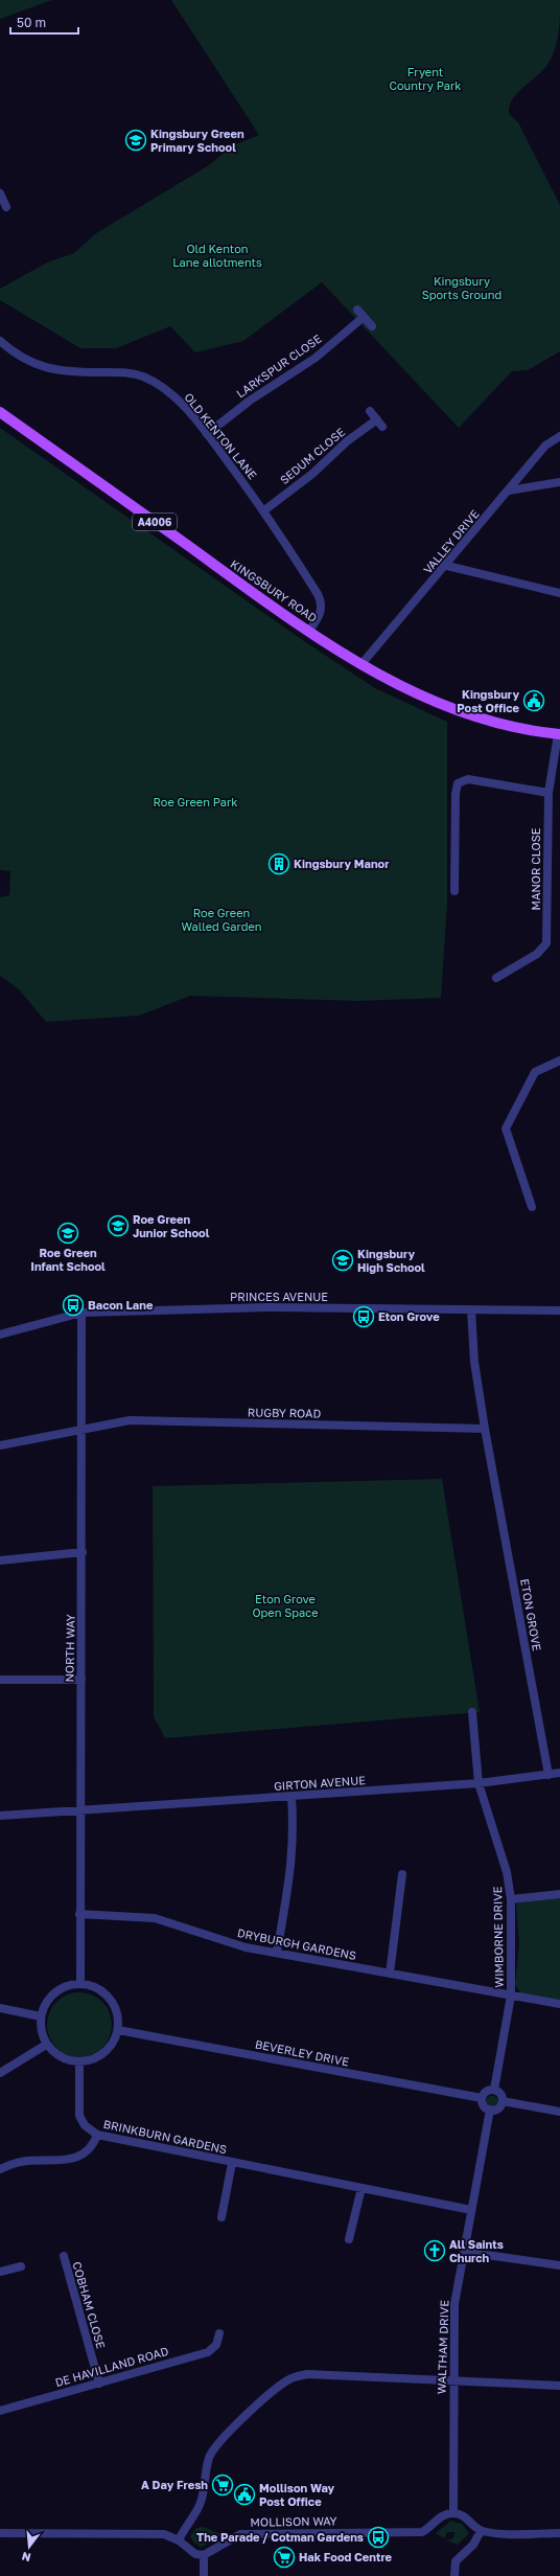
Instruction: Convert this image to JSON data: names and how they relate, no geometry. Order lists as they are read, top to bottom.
{
  "streets": {
    "main road": ["A4006", "KINGSBURY ROAD"],
    "street": [
      "LARKSPUR CLOSE",
      "OLD KENTON LANE",
      "SEDUM CLOSE",
      "VALLEY DRIVE",
      "MANOR CLOSE",
      "PRINCES AVENUE",
      "RUGBY ROAD",
      "ETON GROVE",
      "NORTH WAY",
      "GIRTON AVENUE",
      "WIMBORNE DRIVE",
      "DRYBURGH GARDENS",
      "BEVERLEY DRIVE",
      "BRINKBURN GARDENS",
      "COBHAM CLOSE",
      "WALTHAM DRIVE",
      "DE HAVILLAND ROAD",
      "MOLLISON WAY"
    ]
  },
  "crossings": [
    ["LARKSPUR CLOSE", "OLD KENTON LANE"],
    ["OLD KENTON LANE", "SEDUM CLOSE"],
    ["OLD KENTON LANE", "KINGSBURY ROAD"],
    ["VALLEY DRIVE", "KINGSBURY ROAD"],
    ["KINGSBURY ROAD", "MANOR CLOSE"],
    ["PRINCES AVENUE", "ETON GROVE"],
    ["PRINCES AVENUE", "NORTH WAY"],
    ["RUGBY ROAD", "ETON GROVE"],
    ["RUGBY ROAD", "NORTH WAY"],
    ["ETON GROVE", "GIRTON AVENUE"],
    ["NORTH WAY", "GIRTON AVENUE"],
    ["NORTH WAY", "DRYBURGH GARDENS"],
    ["NORTH WAY", "BEVERLEY DRIVE"],
    ["NORTH WAY", "BRINKBURN GARDENS"],
    ["GIRTON AVENUE", "WIMBORNE DRIVE"],
    ["WIMBORNE DRIVE", "DRYBURGH GARDENS"],
    ["WIMBORNE DRIVE", "BEVERLEY DRIVE"],
    ["WIMBORNE DRIVE", "WALTHAM DRIVE"],
    ["BEVERLEY DRIVE", "BRINKBURN GARDENS"],
    ["BEVERLEY DRIVE", "WALTHAM DRIVE"],
    ["BRINKBURN GARDENS", "WALTHAM DRIVE"],
    ["COBHAM CLOSE", "DE HAVILLAND ROAD"],
    ["WALTHAM DRIVE", "MOLLISON WAY"]
  ],
  "parks": [
    "Fryent Country Park",
    "Old Kenton Lane allotments",
    "Kingsbury Sports Ground",
    "Roe Green Park",
    "Roe Green Walled Garden",
    "Eton Grove Open Space"
  ],
  "places": {
    "school or university": [
      "Kingsbury Green Primary School",
      "Roe Green Junior School",
      "Roe Green Infant School",
      "Kingsbury High School"
    ],
    "public building": ["Kingsbury Post Office", "Mollison Way Post Office"],
    "building": ["Kingsbury Manor"],
    "bus stop": ["Bacon Lane", "Eton Grove", "The Parade / Cotman Gardens"],
    "church": ["All Saints Church"],
    "supermarket": ["A Day Fresh", "Hak Food Centre"]
  },
  "scale_bar": "50 m",
  "north": "bottom"
}
